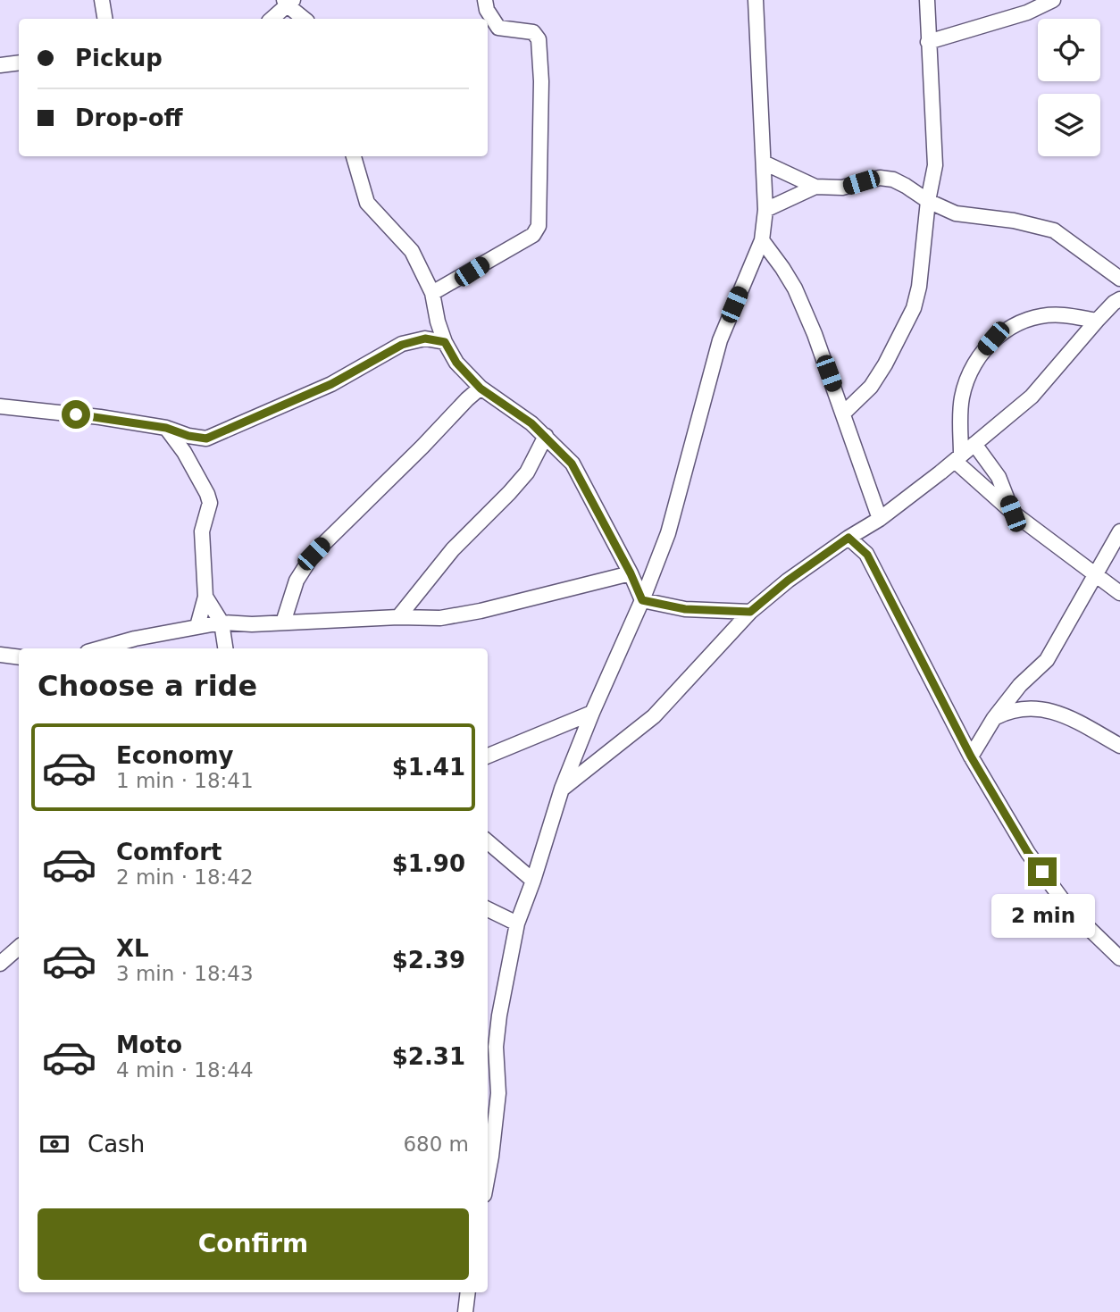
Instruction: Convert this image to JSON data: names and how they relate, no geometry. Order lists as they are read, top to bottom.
{
  "page": {
    "banner": ["Pickup", "Drop-off"],
    "heading": "Choose a ride",
    "list": [
      {
        "name": "Economy",
        "note": "1 min · 18:41",
        "value": "$1.41"
      },
      {
        "name": "Comfort",
        "note": "2 min · 18:42",
        "value": "$1.90"
      },
      {
        "name": "XL",
        "note": "3 min · 18:43",
        "value": "$2.39"
      },
      {
        "name": "Moto",
        "note": "4 min · 18:44",
        "value": "$2.31"
      }
    ],
    "bubble": "2 min",
    "pay": ["Cash", "680 m"],
    "buttons": "Confirm"
  }
}
